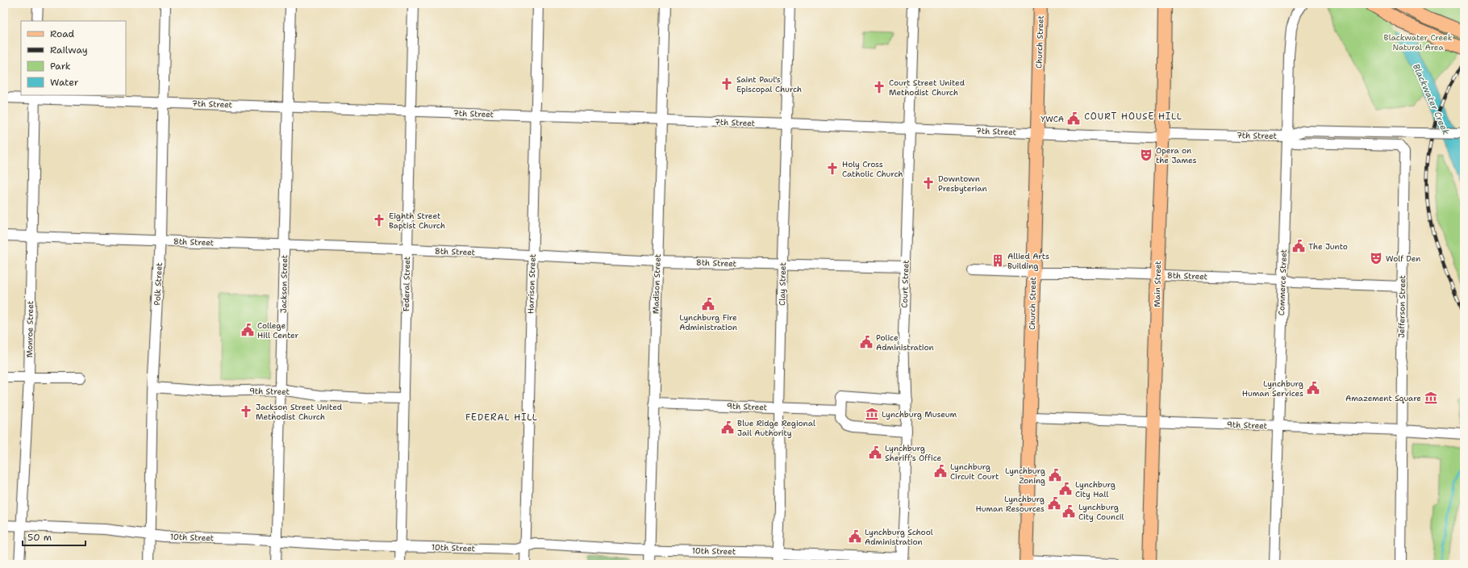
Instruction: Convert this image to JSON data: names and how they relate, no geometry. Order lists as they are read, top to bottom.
{
  "streets": {
    "main road": ["Church Street", "Main Street"],
    "street": [
      "7th Street",
      "8th Street",
      "Commerce Street",
      "Polk Street",
      "Jackson Street",
      "Federal Street",
      "Harrison Street",
      "Madison Street",
      "Clay Street",
      "Court Street",
      "Jefferson Street",
      "Monroe Street",
      "9th Street",
      "10th Street"
    ]
  },
  "crossings": [
    ["Church Street", "7th Street"],
    ["Church Street", "8th Street"],
    ["Church Street", "9th Street"],
    ["7th Street", "Commerce Street"],
    ["7th Street", "Polk Street"],
    ["7th Street", "Jackson Street"],
    ["7th Street", "Federal Street"],
    ["7th Street", "Harrison Street"],
    ["7th Street", "Madison Street"],
    ["7th Street", "Clay Street"],
    ["7th Street", "Court Street"],
    ["7th Street", "Main Street"],
    ["7th Street", "Jefferson Street"],
    ["7th Street", "Monroe Street"],
    ["8th Street", "Commerce Street"],
    ["8th Street", "Polk Street"],
    ["8th Street", "Jackson Street"],
    ["8th Street", "Federal Street"],
    ["8th Street", "Harrison Street"],
    ["8th Street", "Madison Street"],
    ["8th Street", "Clay Street"],
    ["8th Street", "Court Street"],
    ["8th Street", "Main Street"],
    ["8th Street", "Jefferson Street"],
    ["8th Street", "Monroe Street"],
    ["Commerce Street", "Jefferson Street"],
    ["Commerce Street", "9th Street"],
    ["Polk Street", "9th Street"],
    ["Polk Street", "10th Street"],
    ["Jackson Street", "9th Street"],
    ["Jackson Street", "10th Street"],
    ["Federal Street", "9th Street"],
    ["Federal Street", "10th Street"],
    ["Harrison Street", "10th Street"],
    ["Madison Street", "9th Street"],
    ["Madison Street", "10th Street"],
    ["Clay Street", "9th Street"],
    ["Clay Street", "10th Street"],
    ["Court Street", "10th Street"],
    ["Main Street", "9th Street"],
    ["Jefferson Street", "9th Street"],
    ["Monroe Street", "10th Street"]
  ],
  "districts": ["COURT HOUSE HILL", "FEDERAL HILL"],
  "water": ["Blackwater Creek"],
  "parks": ["Blackwater Creek Natural Area"],
  "places": {
    "church": [
      "Saint Paul's Episcopal Church",
      "Court Street United Methodist Church",
      "Holy Cross Catholic Church",
      "Downtown Presbyterian",
      "Eighth Street Baptist Church",
      "Jackson Street United Methodist Church"
    ],
    "public building": [
      "YWCA",
      "The Junto",
      "Lynchburg Fire Administration",
      "College Hill Center",
      "Police Administration",
      "Lynchburg Human Services",
      "Blue Ridge Regional Jail Authority",
      "Lynchburg Sheriff's Office",
      "Lynchburg Circuit Court",
      "Lynchburg Zoning",
      "Lynchburg City Hall",
      "Lynchburg Human Resources",
      "Lynchburg City Council",
      "Lynchburg School Administration"
    ],
    "theatre": ["Opera on the James", "Wolf Den"],
    "building": ["Allied Arts Building"],
    "museum": ["Amazement Square", "Lynchburg Museum"]
  },
  "legend": [
    "Road",
    "Railway",
    "Park",
    "Water"
  ],
  "scale_bar": "50 m"
}
